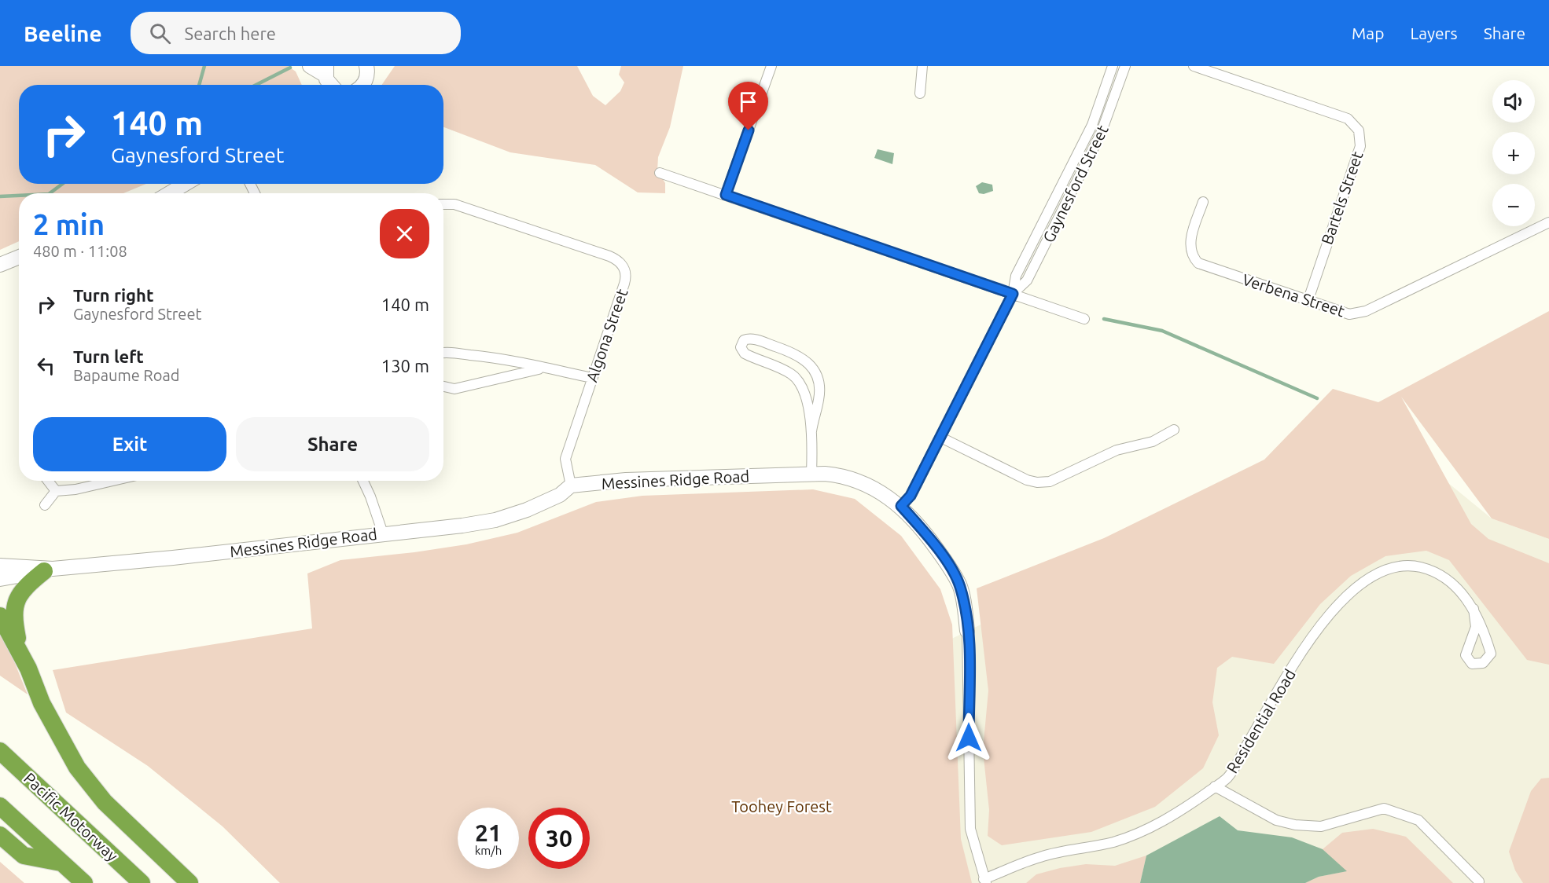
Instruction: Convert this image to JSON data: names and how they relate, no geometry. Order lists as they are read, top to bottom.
{
  "streets": {
    "highway": ["Pacific Motorway"],
    "street": [
      "Gaynesford Street",
      "Bartels Street",
      "Verbena Street",
      "Algona Street",
      "Messines Ridge Road",
      "Residential Road"
    ]
  },
  "crossings": [
    ["Gaynesford Street", "Messines Ridge Road"],
    ["Bartels Street", "Verbena Street"],
    ["Algona Street", "Messines Ridge Road"],
    ["Messines Ridge Road", "Residential Road"]
  ],
  "parks": ["Toohey Forest"],
  "page": {
    "header": "Beeline",
    "search": "Search here",
    "nav": ["Map", "Layers", "Share"],
    "map_buttons": ["+", "−"],
    "turn": ["140 m", "Gaynesford Street"],
    "heading": ["2 min", "480 m · 11:08"],
    "list": [
      {
        "name": "Turn right",
        "note": "Gaynesford Street",
        "value": "140 m"
      },
      {
        "name": "Turn left",
        "note": "Bapaume Road",
        "value": "130 m"
      }
    ],
    "buttons": ["Exit", "Share"],
    "speed": "21 km/h",
    "limit": "30"
  }
}
